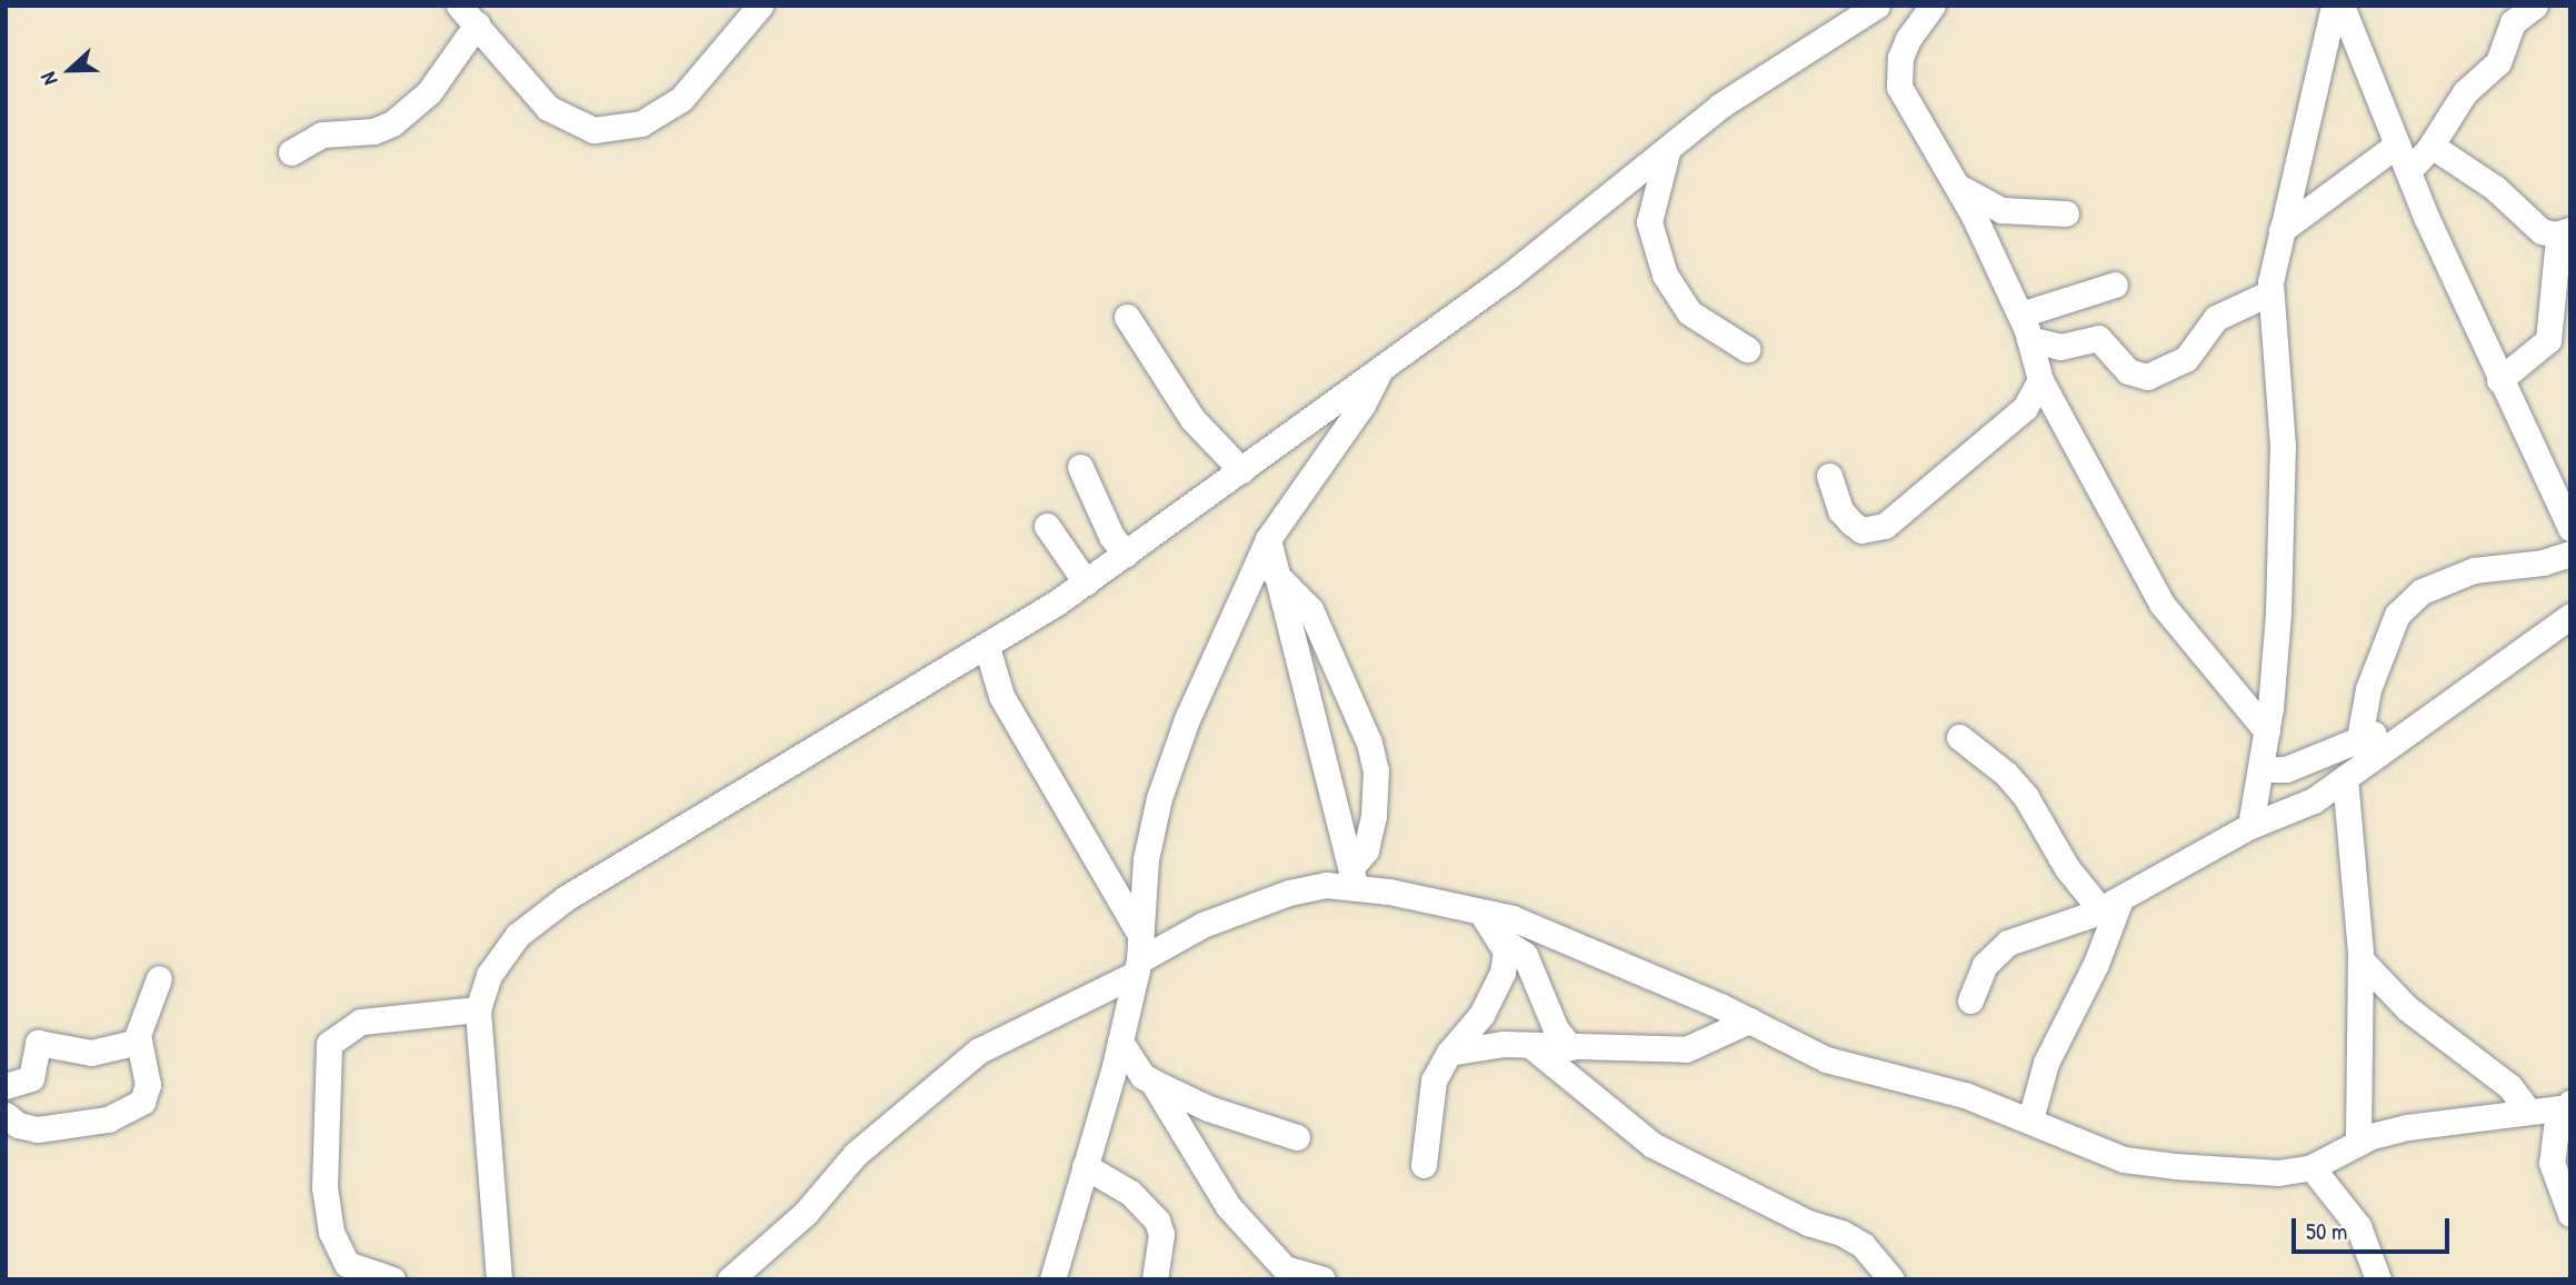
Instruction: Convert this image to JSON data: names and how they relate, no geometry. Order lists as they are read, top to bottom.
{
  "scale_bar": "50 m",
  "north": "left"
}
